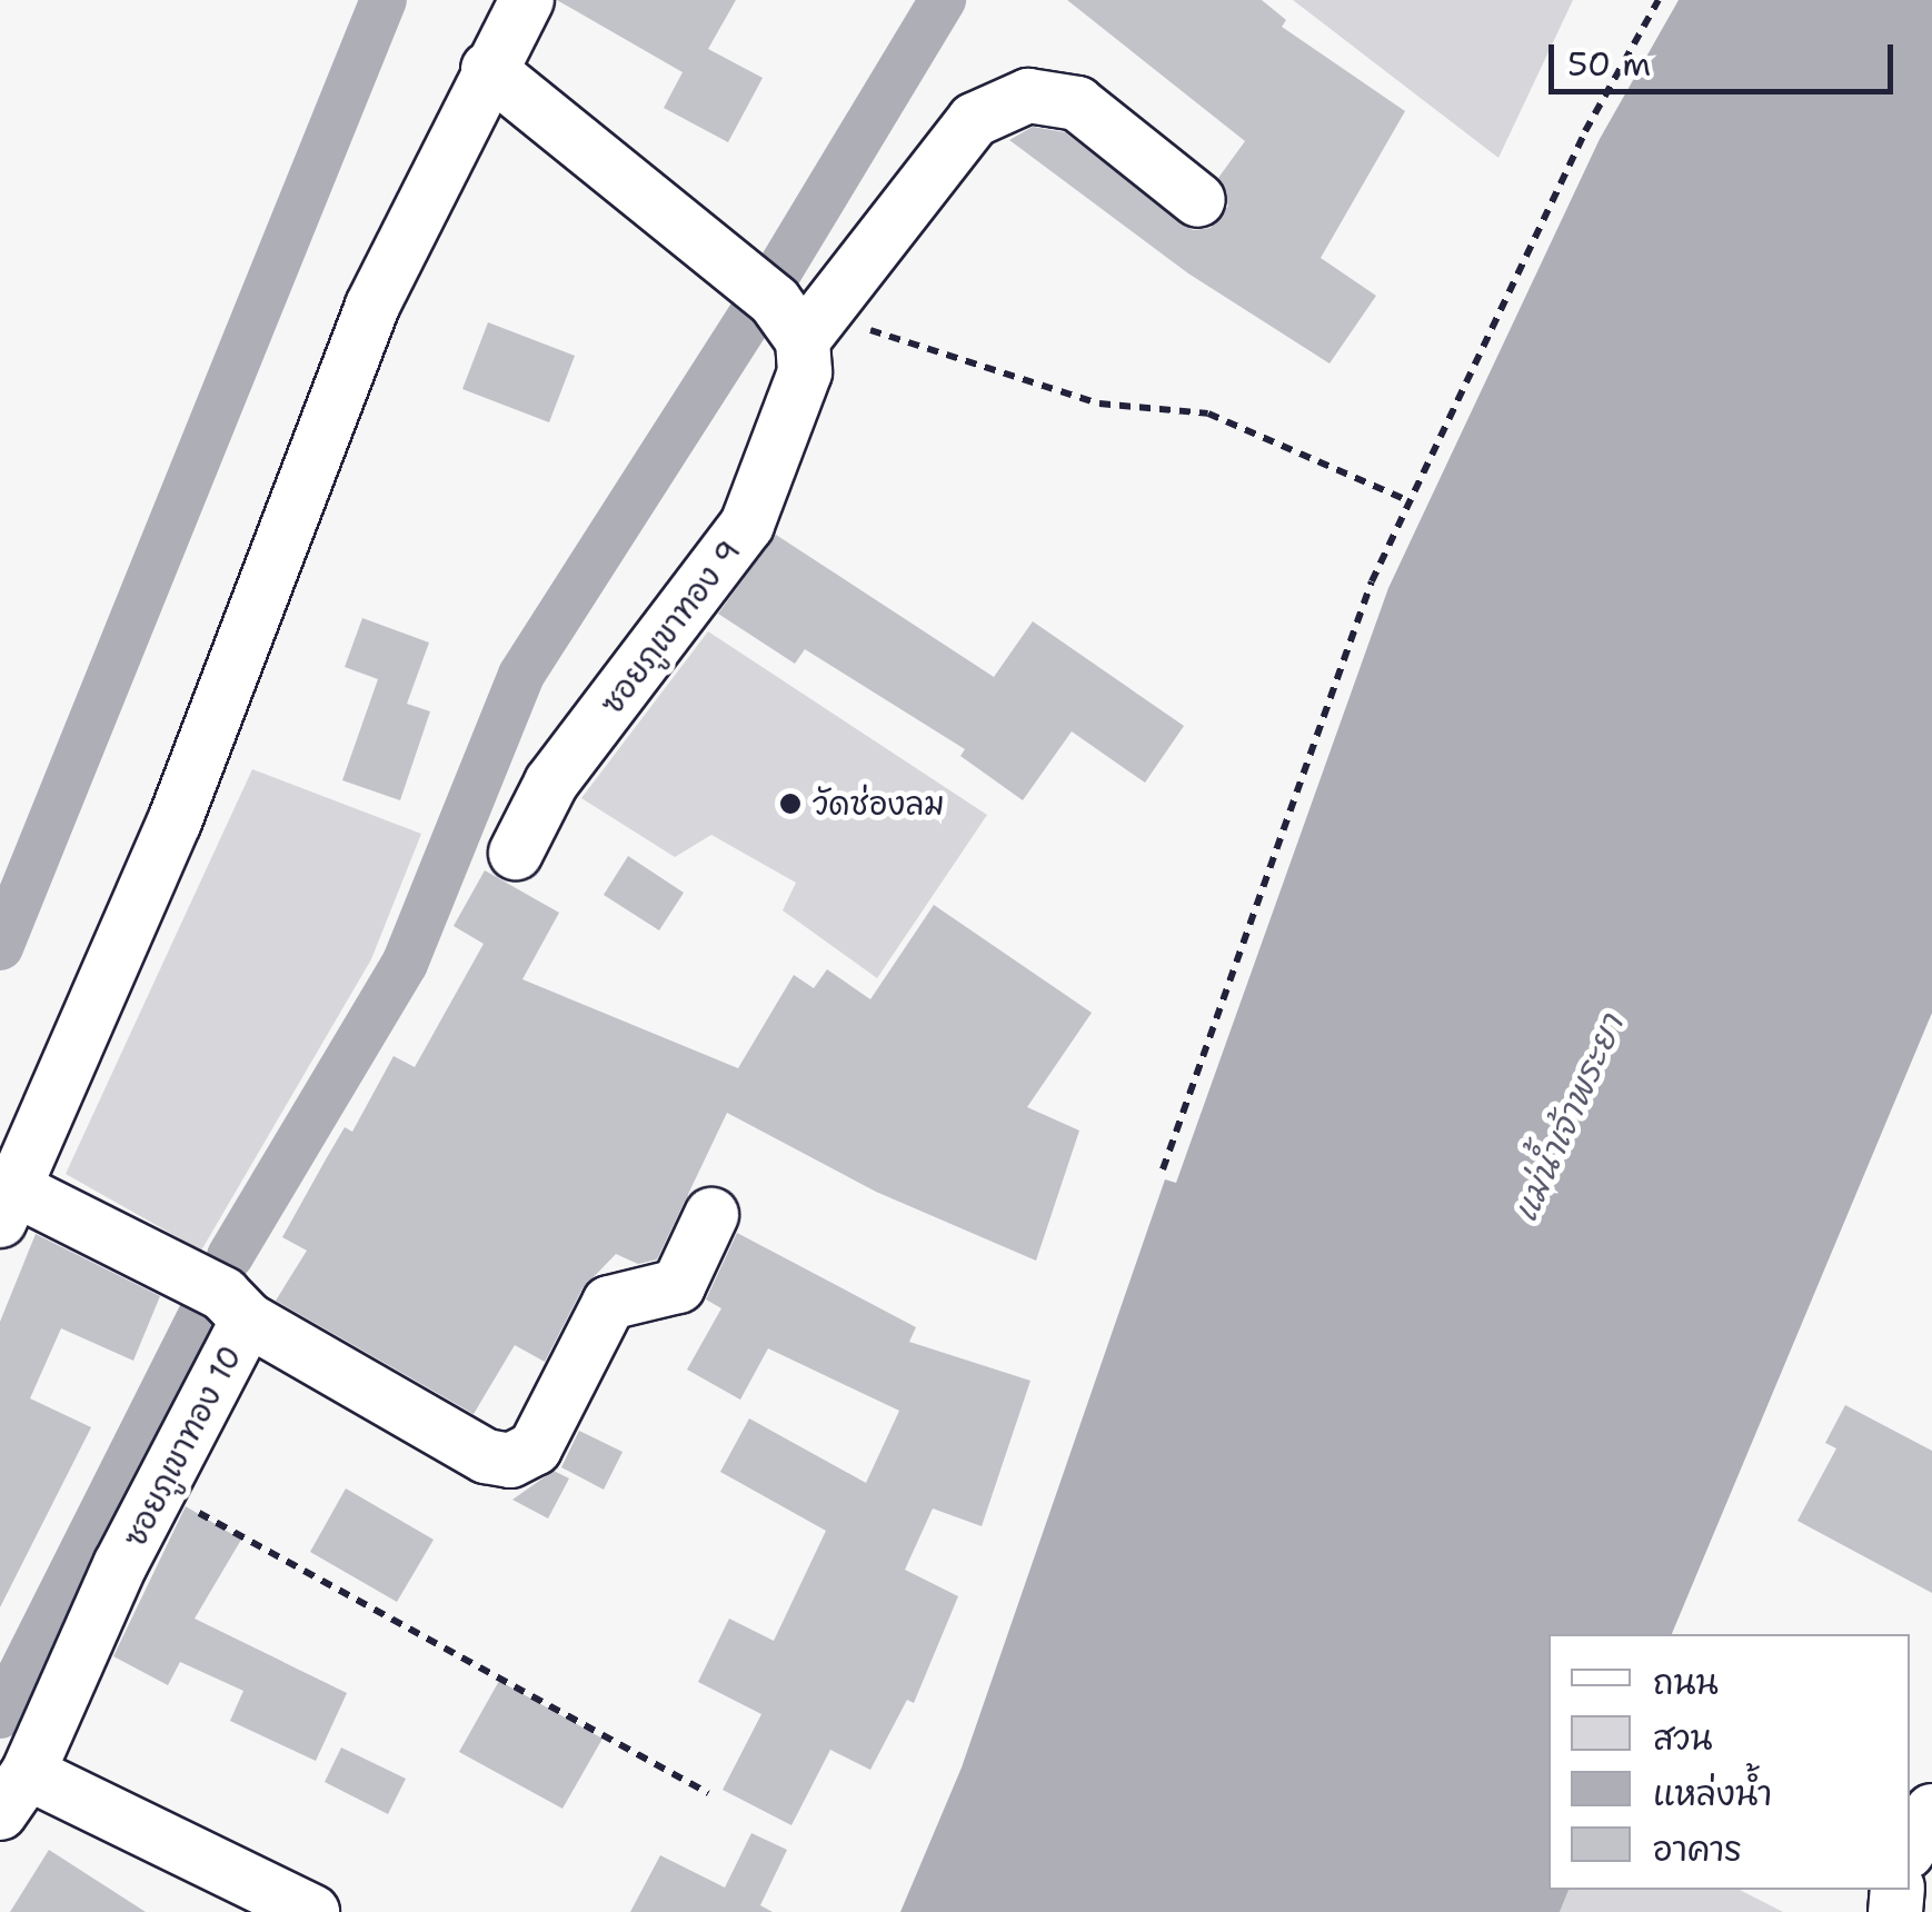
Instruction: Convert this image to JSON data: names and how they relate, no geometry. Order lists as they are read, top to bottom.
{
  "streets": {
    "street": ["ซอยภูเขาทอง 9", "ซอยภูเขาทอง 10"]
  },
  "water": ["แม่น้ำเจ้าพระยา"],
  "places": ["วัดช่องลม"],
  "legend": [
    "ถนน",
    "สวน",
    "แหล่งน้ำ",
    "อาคาร"
  ],
  "scale_bar": "50 m"
}
